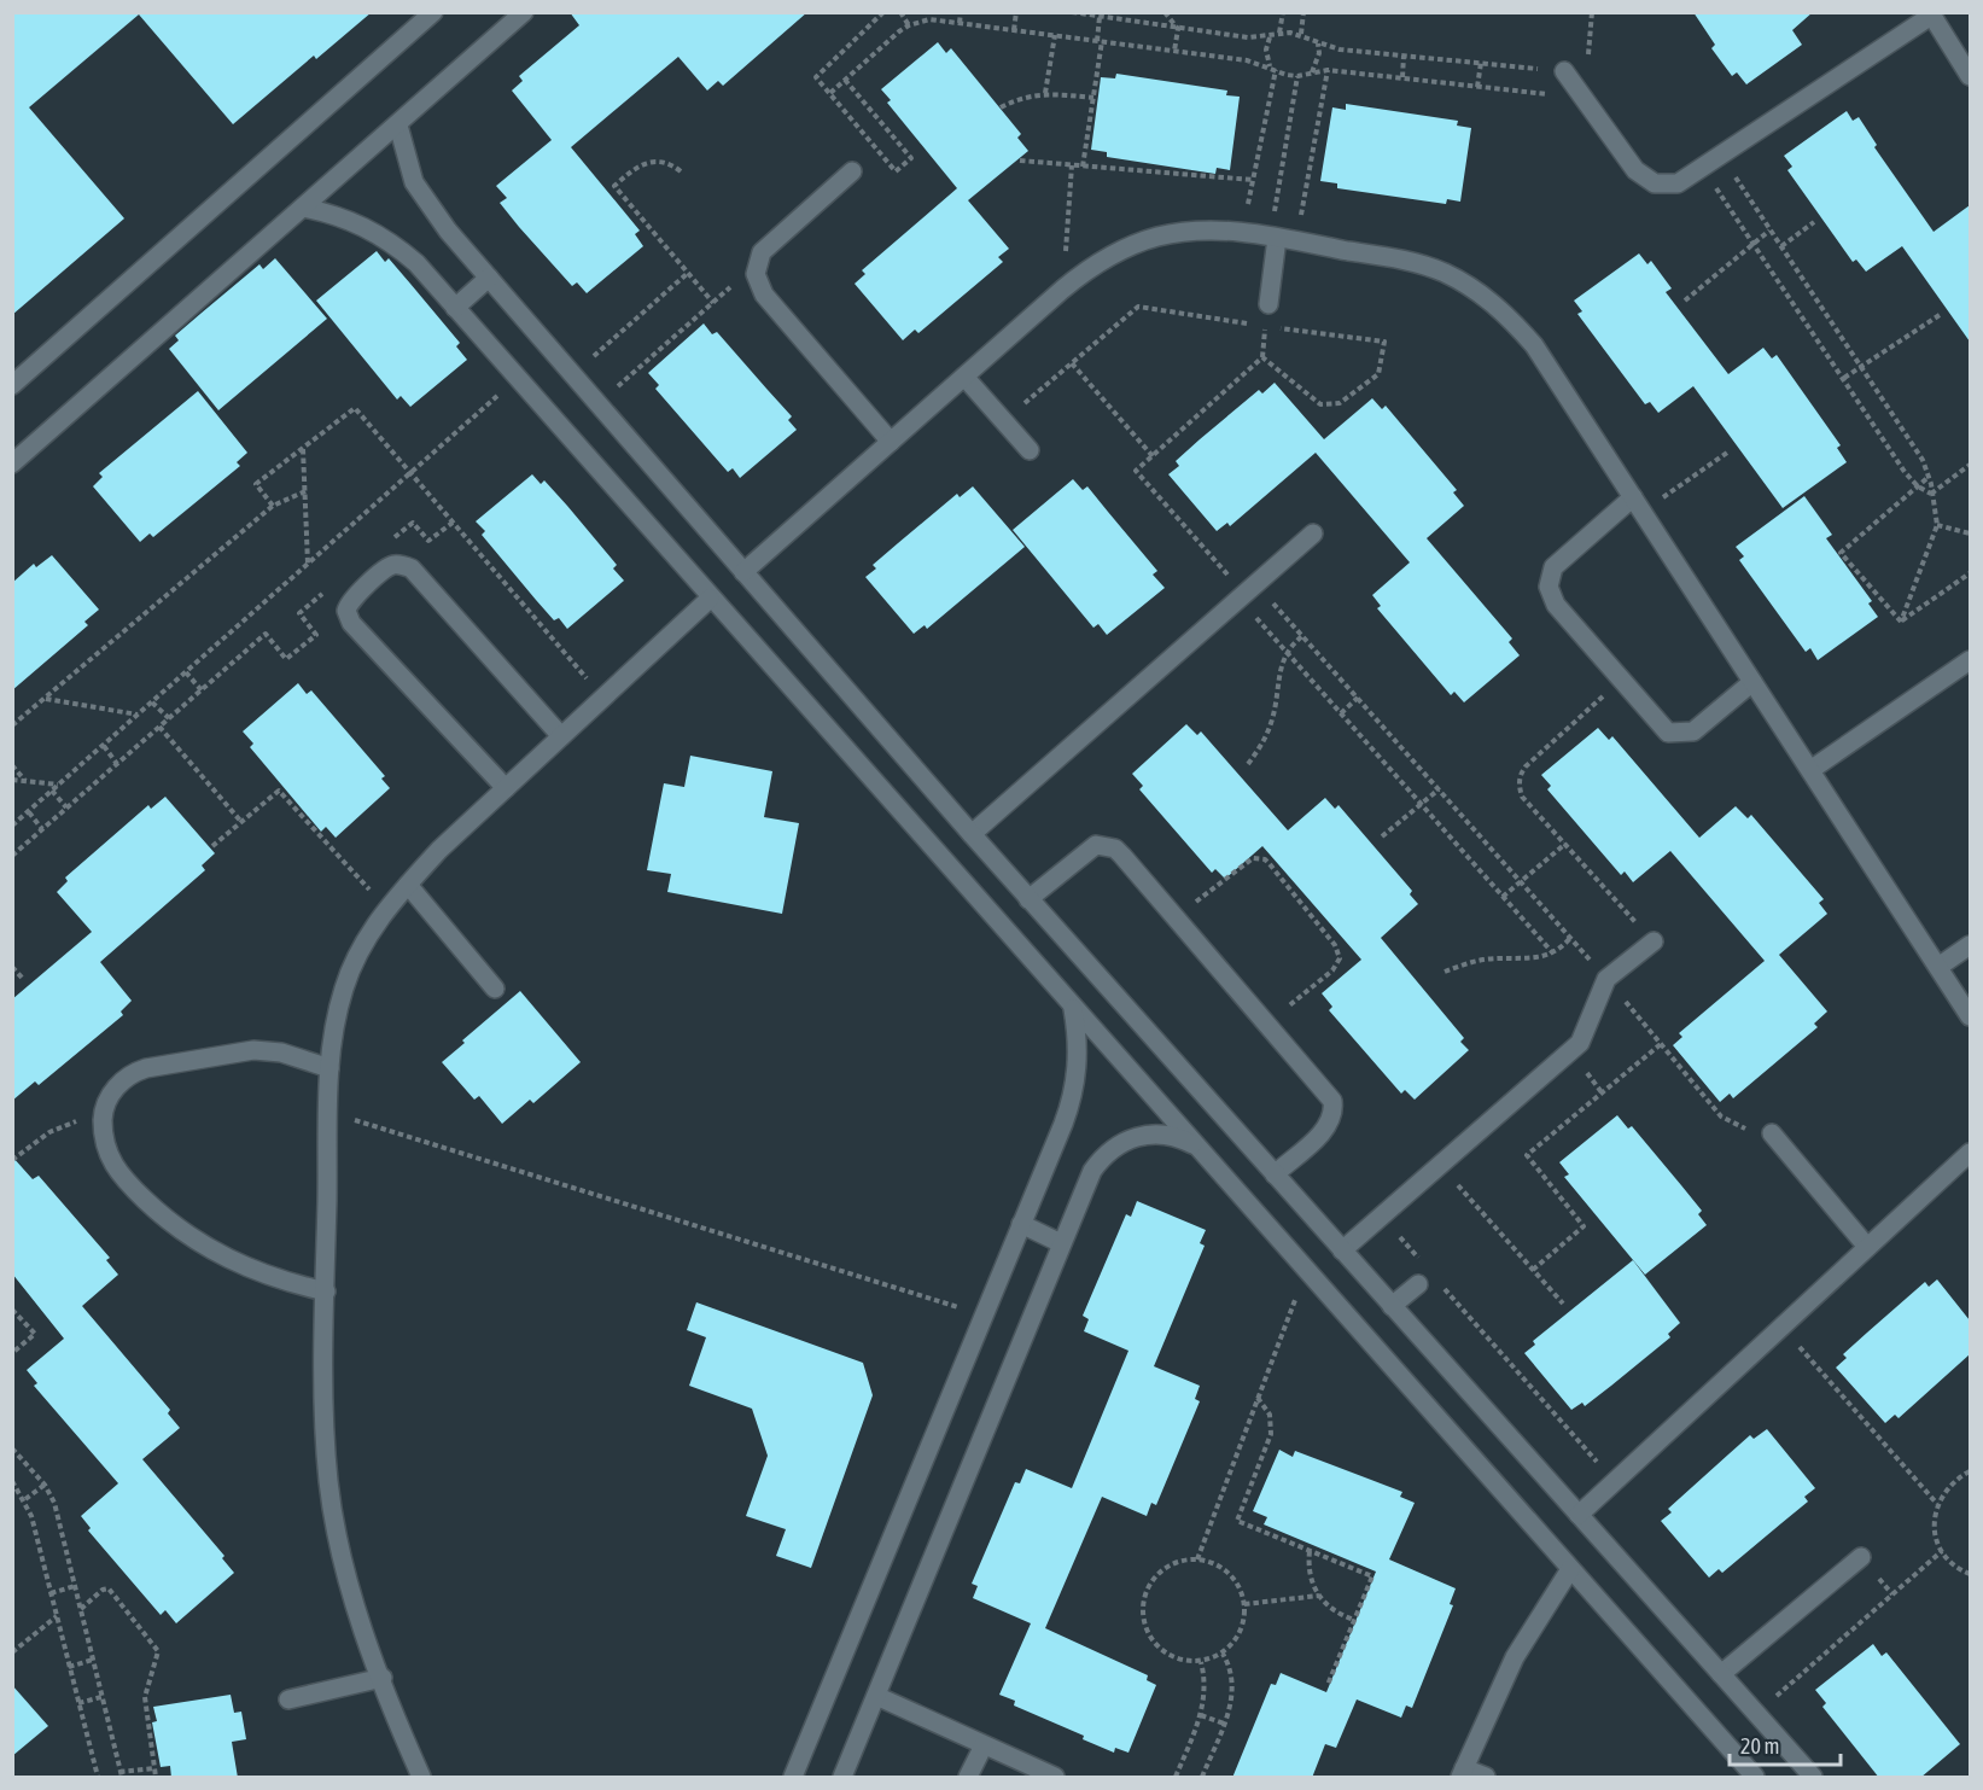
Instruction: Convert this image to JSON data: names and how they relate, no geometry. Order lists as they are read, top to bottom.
{
  "scale_bar": "20 m"
}
